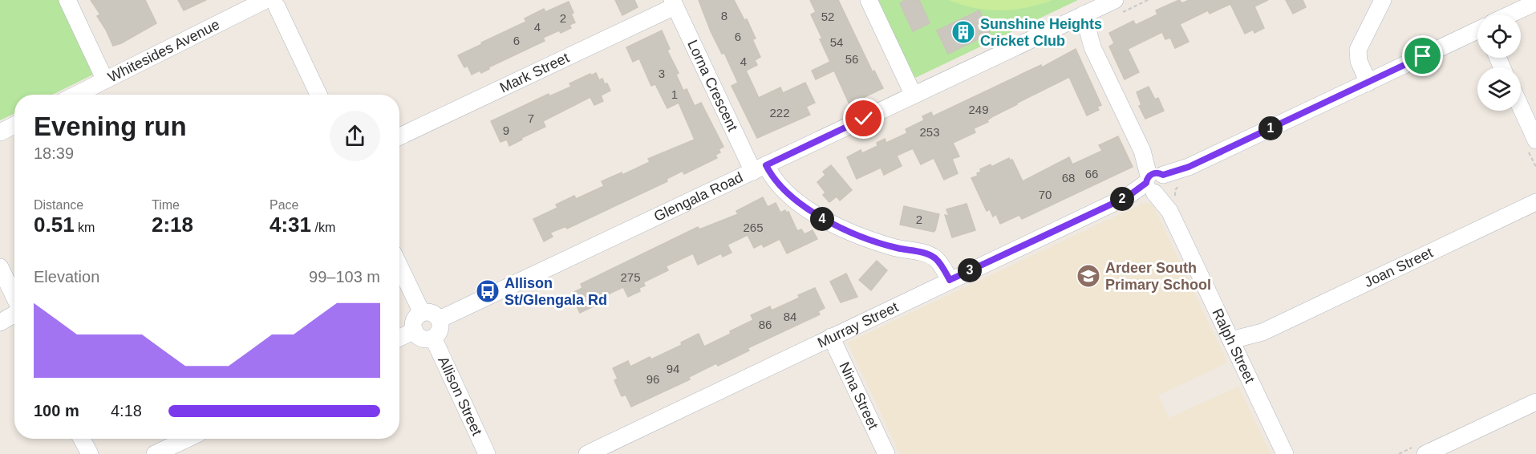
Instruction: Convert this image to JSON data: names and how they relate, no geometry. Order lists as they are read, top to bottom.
{
  "streets": {
    "street": [
      "Whitesides Avenue",
      "Mark Street",
      "Lorna Crescent",
      "Glengala Road",
      "Joan Street",
      "Murray Street",
      "Ralph Street",
      "Allison Street",
      "Nina Street"
    ]
  },
  "crossings": [
    ["Mark Street", "Lorna Crescent"],
    ["Lorna Crescent", "Glengala Road"],
    ["Lorna Crescent", "Murray Street"],
    ["Glengala Road", "Ralph Street"],
    ["Glengala Road", "Allison Street"],
    ["Joan Street", "Ralph Street"],
    ["Murray Street", "Ralph Street"],
    ["Murray Street", "Nina Street"]
  ],
  "places": {
    "building": ["Sunshine Heights Cricket Club"],
    "school or university": ["Ardeer South Primary School"],
    "bus stop": ["Allison St/Glengala Rd"]
  },
  "house_numbers": [
    "8",
    "52",
    "2",
    "4",
    "6",
    "6",
    "54",
    "56",
    "4",
    "3",
    "1",
    "249",
    "222",
    "7",
    "9",
    "253",
    "66",
    "68",
    "70",
    "2",
    "265",
    "275",
    "84",
    "86",
    "94",
    "96"
  ],
  "page": {
    "heading": ["Evening run", "18:39"],
    "pins": [
      "1",
      "2",
      "4",
      "3"
    ],
    "stats": [
      ["Distance", "0.51 km"],
      ["Time", "2:18"],
      ["Pace", "4:31 /km"]
    ],
    "chart": ["Elevation", "99–103 m"],
    "list": [
      {
        "name": "100 m",
        "note": "4:18"
      }
    ]
  }
}
